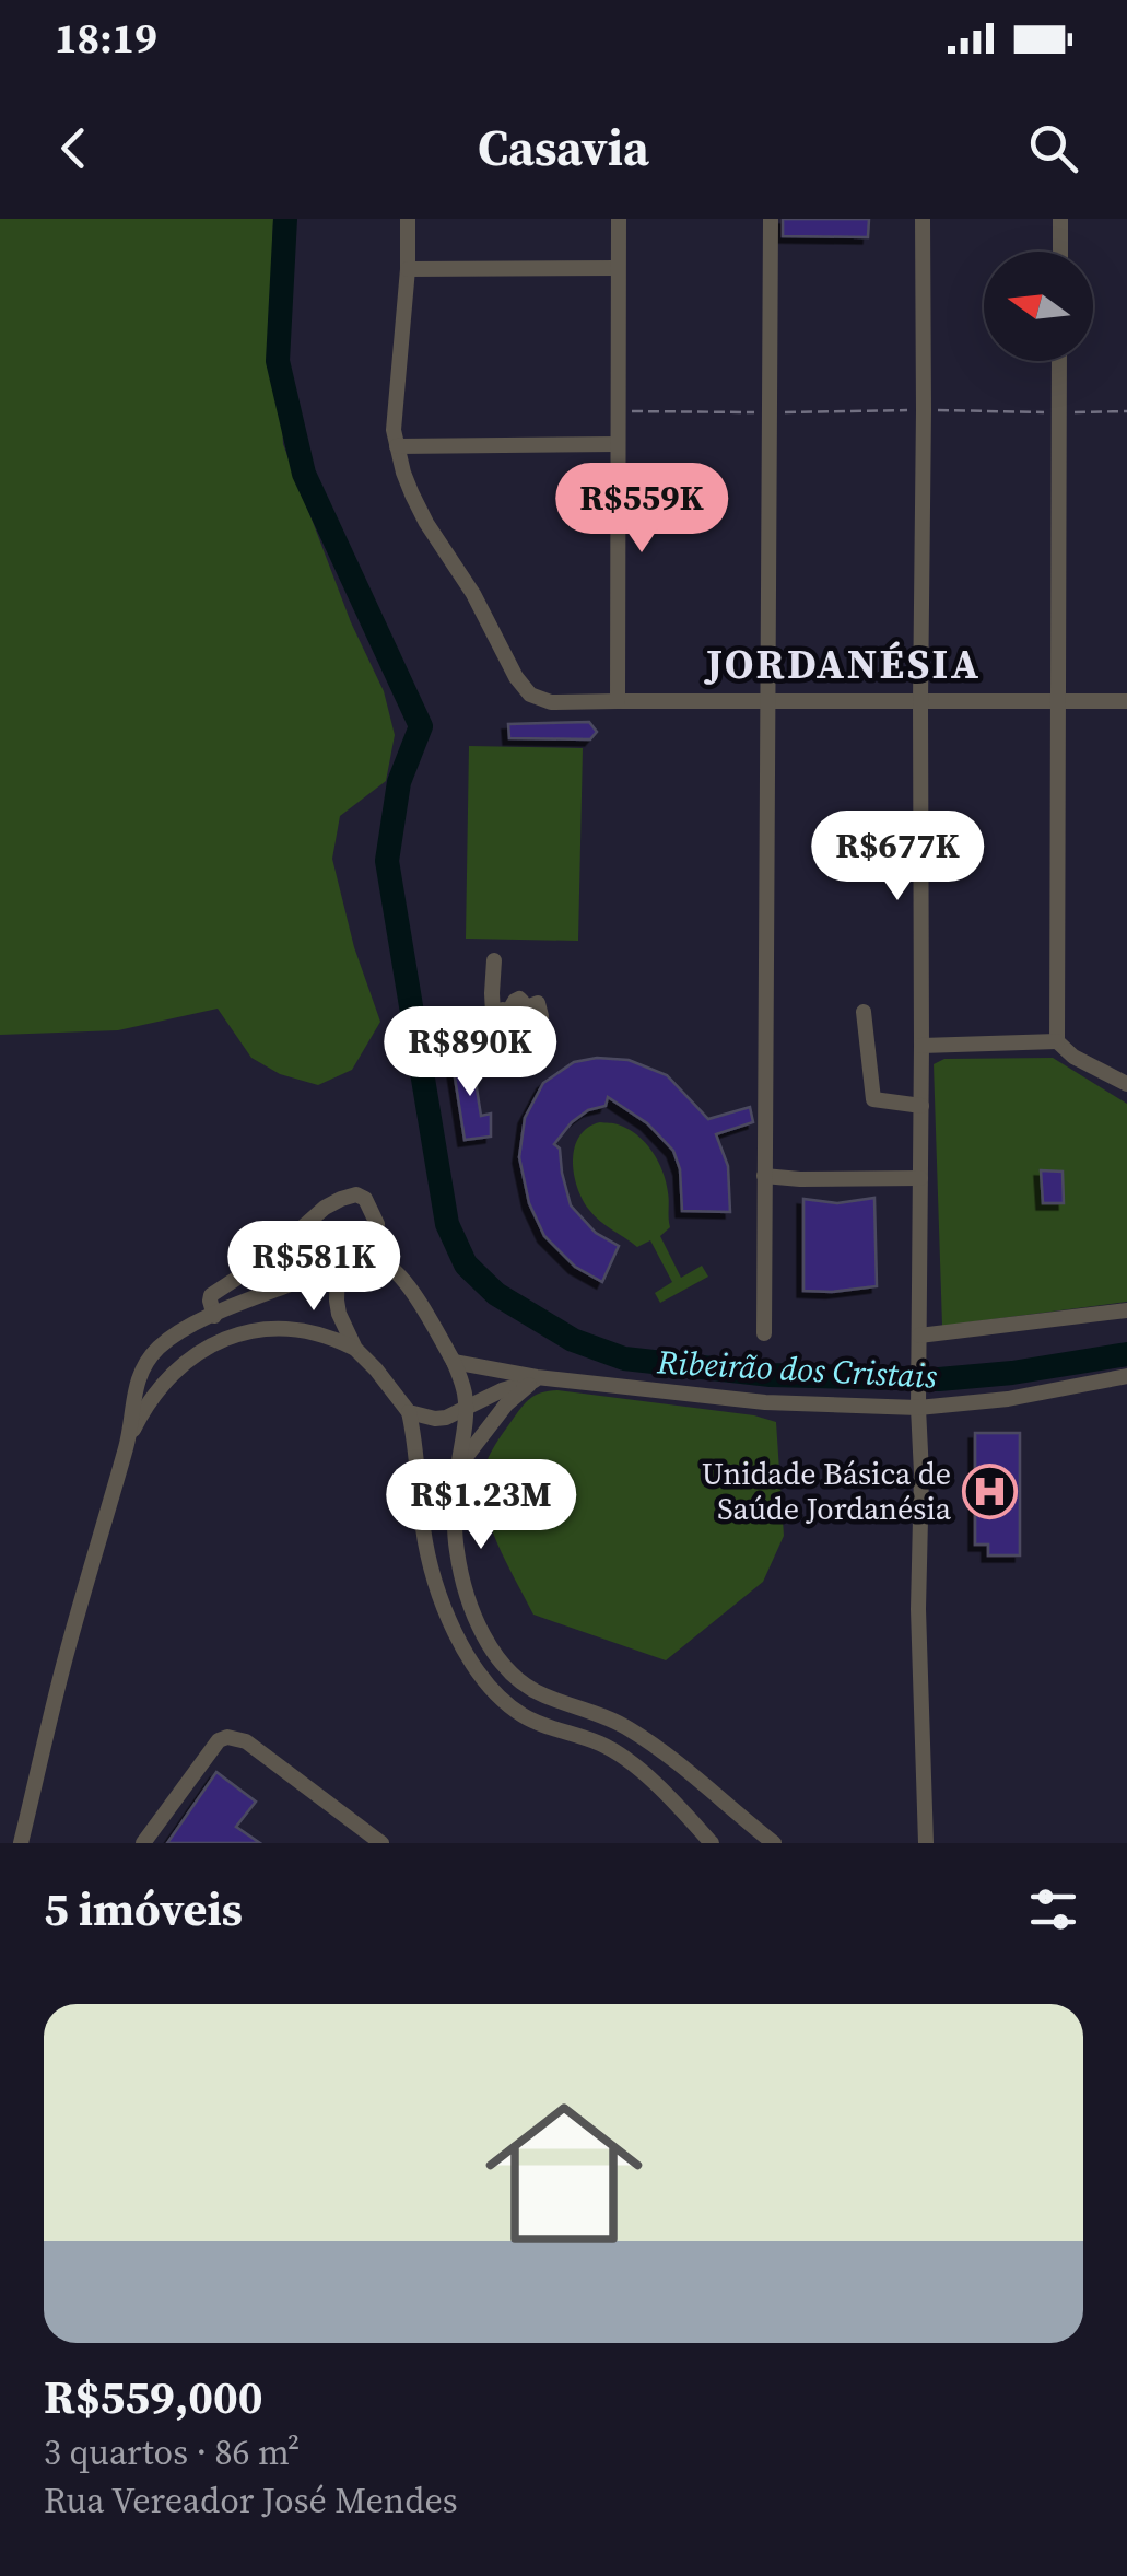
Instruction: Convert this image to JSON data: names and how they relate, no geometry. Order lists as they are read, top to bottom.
{
  "districts": ["JORDANÉSIA"],
  "water": ["Ribeirão dos Cristais"],
  "places": {
    "hospital": ["Unidade Básica de Saúde Jordanésia"]
  },
  "north": "left",
  "page": {
    "status": "18:19",
    "header": "Casavia",
    "price": [
      "R$559K",
      "R$677K",
      "R$890K",
      "R$581K",
      "R$1.23M"
    ],
    "heading": "5 imóveis",
    "list": [
      {
        "name": "R$559,000",
        "note": "3 quartos · 86 m² · Rua Vereador José Mendes"
      }
    ]
  }
}
